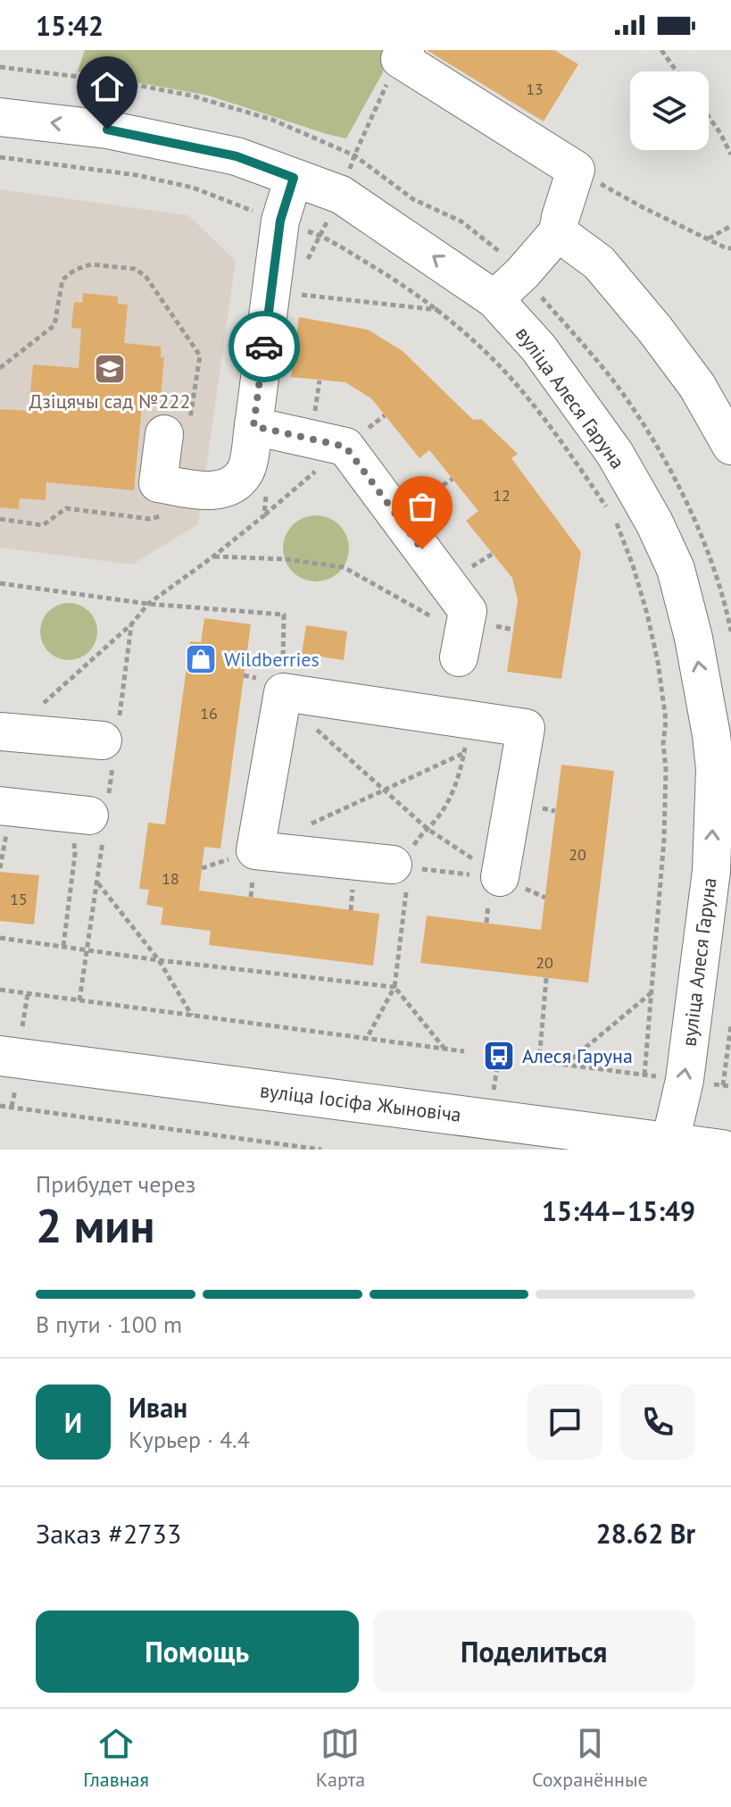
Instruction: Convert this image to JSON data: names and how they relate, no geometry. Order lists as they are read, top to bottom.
{
  "streets": {
    "main road": ["вуліца Іосіфа Жыновіча"],
    "street": ["вуліца Алеся Гаруна"]
  },
  "crossings": [
    ["вуліца Алеся Гаруна", "вуліца Іосіфа Жыновіча"]
  ],
  "places": {
    "school or university": ["Дзіцячы сад №222"],
    "shop": ["Wildberries"],
    "bus stop": ["Алеся Гаруна"]
  },
  "house_numbers": [
    "13",
    "12",
    "16",
    "20",
    "18",
    "15",
    "20"
  ],
  "page": {
    "status": "15:42",
    "heading": ["2 мин", "Прибудет через", "15:44–15:49"],
    "panel": [
      "Иван",
      "Курьер · 4.4",
      "Заказ #2733",
      "28.62 Br"
    ],
    "bar": "В пути · 100 m",
    "round": "И",
    "buttons": ["Помощь", "Поделиться"],
    "tabs": ["Главная", "Карта", "Сохранённые"]
  }
}
